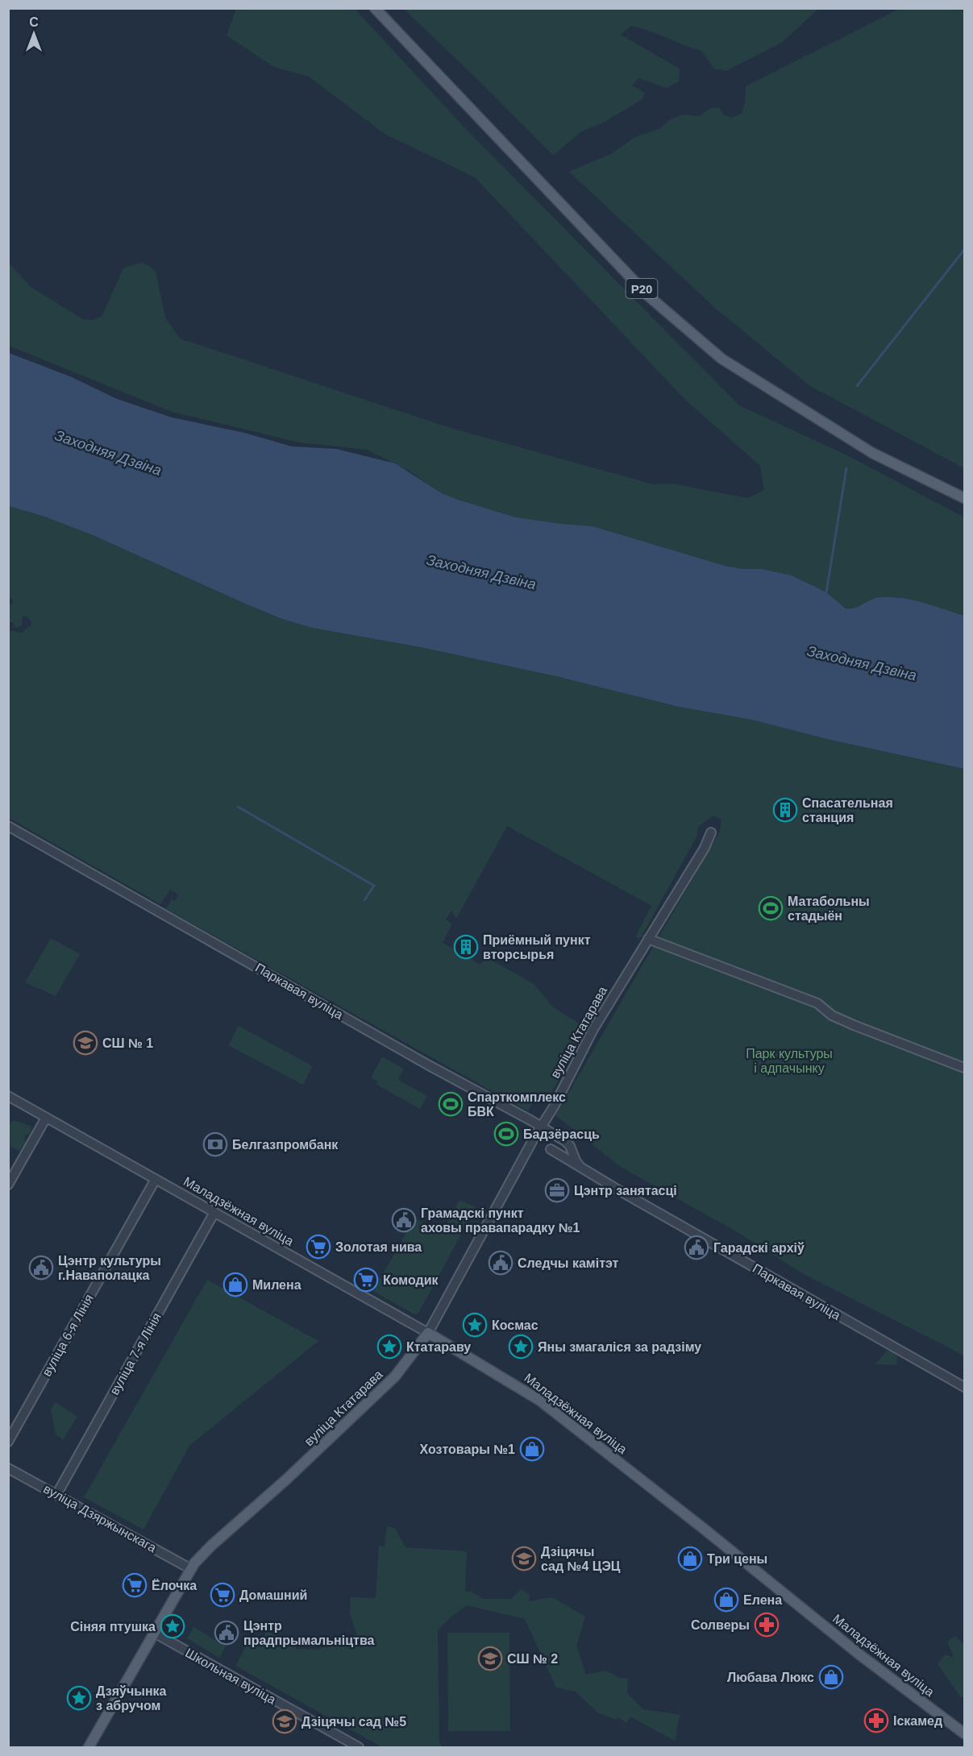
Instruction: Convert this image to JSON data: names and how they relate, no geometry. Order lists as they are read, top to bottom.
{
  "streets": {
    "main road": ["Р20", "вуліца Ктатарава", "Маладзёжная вуліца"],
    "street": [
      "Паркавая вуліца",
      "вуліца 6-я Лінія",
      "вуліца 7-я Лінія",
      "вуліца Дзяржынскага",
      "Школьная вуліца"
    ]
  },
  "crossings": [
    ["Паркавая вуліца", "вуліца Ктатарава"],
    ["вуліца Ктатарава", "Маладзёжная вуліца"],
    ["вуліца Ктатарава", "вуліца Дзяржынскага"],
    ["вуліца Ктатарава", "Школьная вуліца"],
    ["Маладзёжная вуліца", "вуліца 6-я Лінія"],
    ["Маладзёжная вуліца", "вуліца 7-я Лінія"],
    ["вуліца 7-я Лінія", "вуліца Дзяржынскага"]
  ],
  "water": ["Заходняя Дзвіна"],
  "parks": ["Парк культуры і адпачынку"],
  "places": {
    "building": ["Спасательная станция", "Приёмный пункт вторсырья"],
    "sports": ["Матабольны стадыён", "Спарткомплекс БВК", "Бадзёрасць"],
    "school or university": [
      "СШ № 1",
      "Дзіцячы сад №4 ЦЭЦ",
      "СШ № 2",
      "Дзіцячы сад №5"
    ],
    "bank": ["Белгазпромбанк"],
    "office": ["Цэнтр занятасці"],
    "public building": [
      "Грамадскі пункт аховы правапарадку №1",
      "Гарадскі архіў",
      "Следчы камітэт",
      "Цэнтр культуры г.Наваполацка",
      "Цэнтр прадпрымальніцтва"
    ],
    "supermarket": [
      "Золотая нива",
      "Комодик",
      "Ёлочка",
      "Домашний"
    ],
    "shop": [
      "Милена",
      "Хозтовары №1",
      "Три цены",
      "Елена",
      "Любава Люкс"
    ],
    "place": [
      "Космас",
      "Ктатараву",
      "Яны змагаліся за радзіму",
      "Сіняя птушка",
      "Дзяўчынка з абручом"
    ],
    "pharmacy": ["Солверы", "Іскамед"]
  },
  "north": "top"
}
